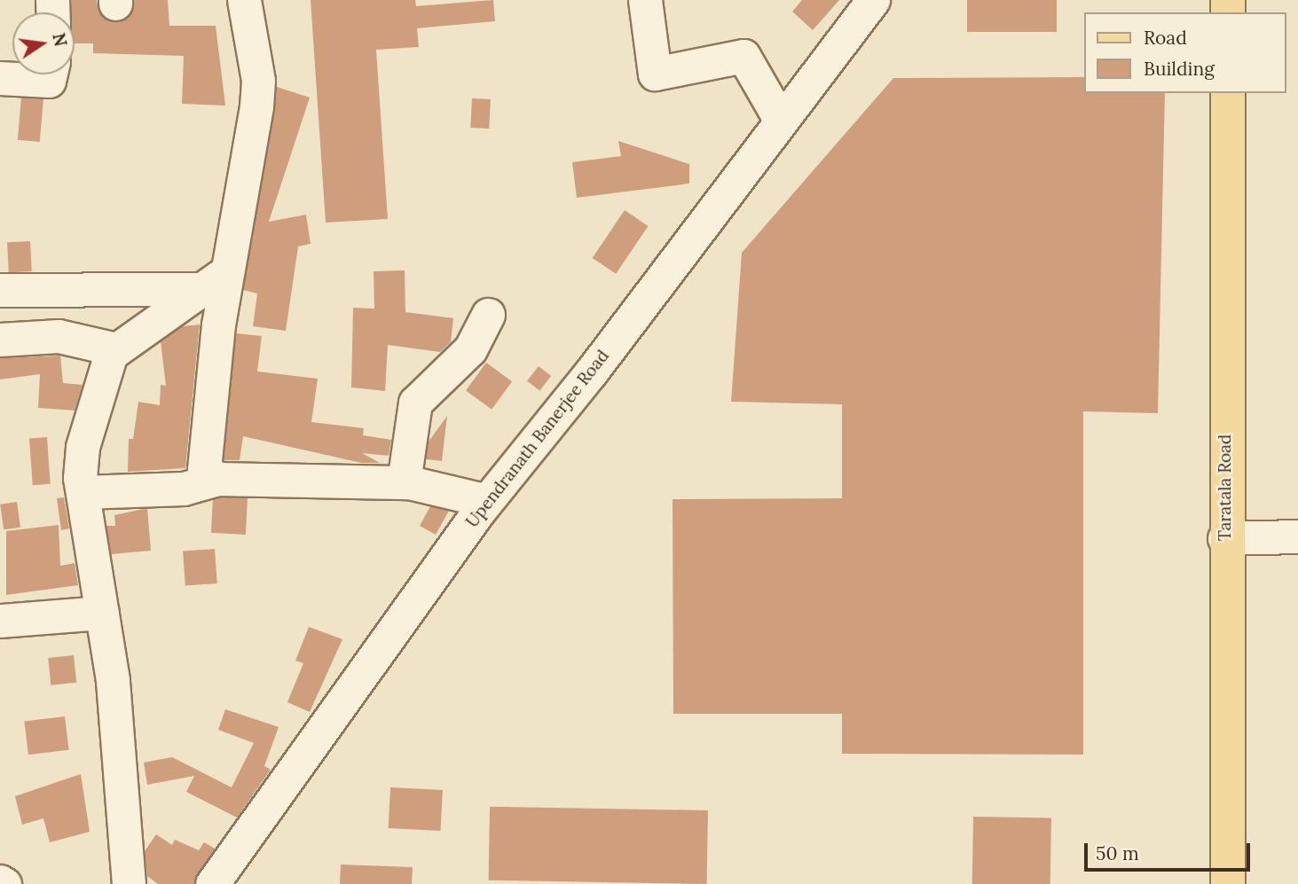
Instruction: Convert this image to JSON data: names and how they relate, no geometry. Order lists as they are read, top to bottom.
{
  "streets": {
    "main road": ["Taratala Road"],
    "street": ["Upendranath Banerjee Road"]
  },
  "legend": ["Road", "Building"],
  "scale_bar": "50 m",
  "north": "right"
}
